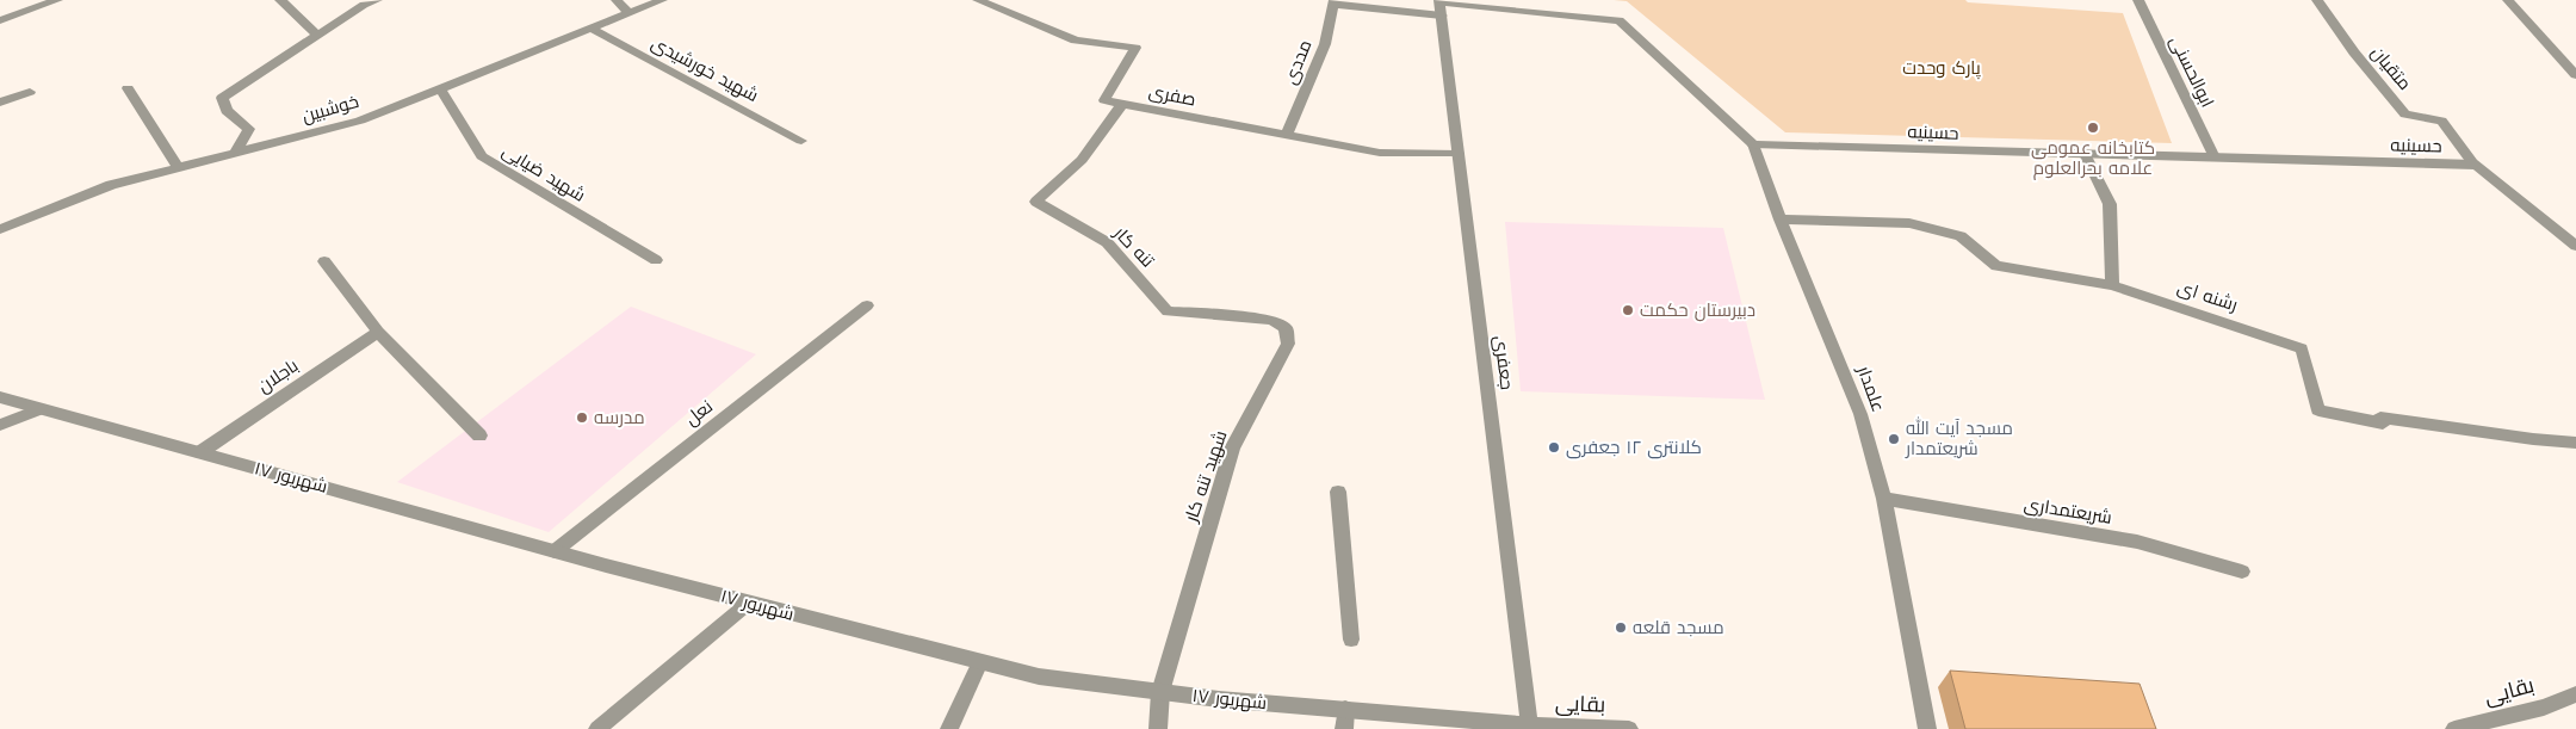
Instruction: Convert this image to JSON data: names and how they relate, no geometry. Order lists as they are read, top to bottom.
{
  "streets": {
    "street": [
      "مددی",
      "متقیان",
      "شهید خورشیدی",
      "ابوالحسنی",
      "صفری",
      "خوشبین",
      "حسینیه",
      "شهید ضیایی",
      "تنه کار",
      "رشنه ای",
      "جعفری",
      "باجلان",
      "علمدار",
      "نعل",
      "شهید تنه کار",
      "۱۷ شهریور",
      "شریعتمداری",
      "بقایی"
    ]
  },
  "crossings": [
    ["مددی", "صفری"],
    ["متقیان", "حسینیه"],
    ["شهید خورشیدی", "خوشبین"],
    ["ابوالحسنی", "حسینیه"],
    ["صفری", "تنه کار"],
    ["صفری", "جعفری"],
    ["خوشبین", "شهید ضیایی"],
    ["حسینیه", "علمدار"],
    ["تنه کار", "شهید تنه کار"],
    ["رشنه ای", "علمدار"],
    ["جعفری", "۱۷ شهریور"],
    ["جعفری", "بقایی"],
    ["باجلان", "۱۷ شهریور"],
    ["علمدار", "شریعتمداری"],
    ["نعل", "۱۷ شهریور"],
    ["شهید تنه کار", "۱۷ شهریور"],
    ["۱۷ شهریور", "بقایی"]
  ],
  "parks": ["پارک وحدت"],
  "places": [
    "کتابخانه عمومی علامه بحرالعلوم",
    "دبیرستان حکمت",
    "مدرسه",
    "مسجد آیت الله شریعتمدار",
    "کلانتری ۱۲ جعفری",
    "مسجد قلعه"
  ]
}
